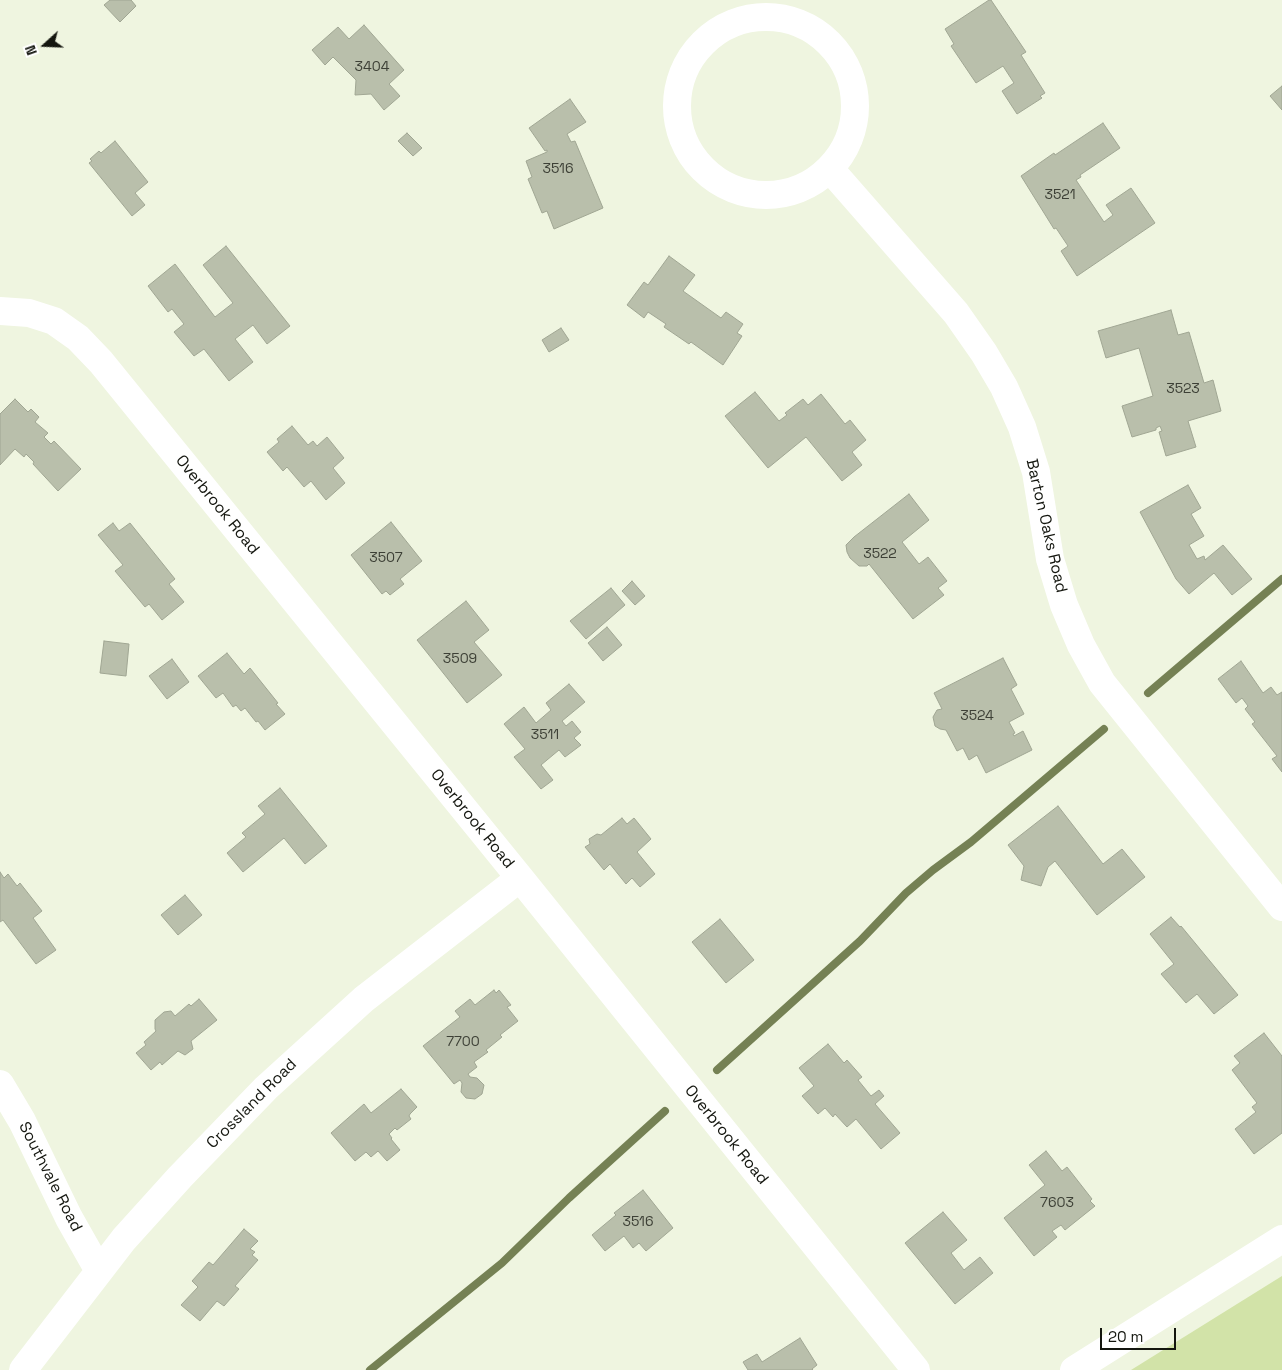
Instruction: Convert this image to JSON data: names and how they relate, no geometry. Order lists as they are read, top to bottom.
{
  "streets": {
    "street": [
      "Overbrook Road",
      "Barton Oaks Road",
      "Crossland Road",
      "Southvale Road"
    ]
  },
  "crossings": [
    ["Overbrook Road", "Crossland Road"],
    ["Crossland Road", "Southvale Road"]
  ],
  "house_numbers": [
    "3404",
    "3516",
    "3521",
    "3523",
    "3522",
    "3507",
    "3509",
    "3524",
    "3511",
    "7700",
    "7603",
    "3516"
  ],
  "scale_bar": "20 m",
  "north": "left"
}
